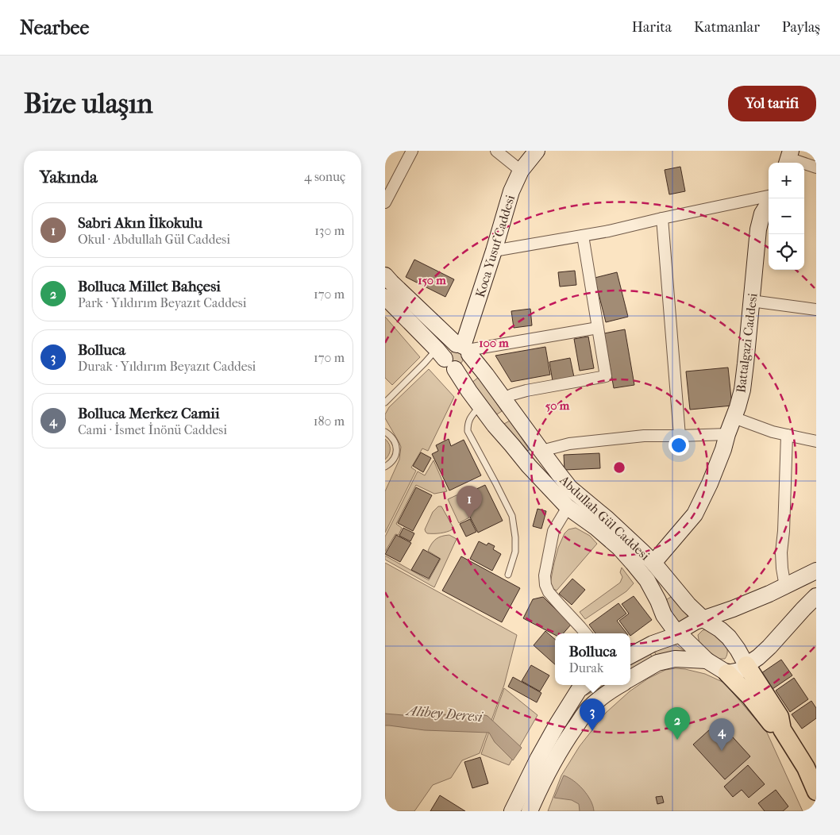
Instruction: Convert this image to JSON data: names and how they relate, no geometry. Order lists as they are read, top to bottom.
{
  "streets": {
    "street": ["Koca Yusuf Caddesi", "Battalgazi Caddesi", "Abdullah Gül Caddesi"]
  },
  "crossings": [
    ["Koca Yusuf Caddesi", "Abdullah Gül Caddesi"],
    ["Battalgazi Caddesi", "Abdullah Gül Caddesi"]
  ],
  "water": ["Alibey Deresi"],
  "page": {
    "header": "Nearbee",
    "nav": ["Harita", "Katmanlar", "Paylaş"],
    "buttons": "Yol tarifi",
    "title": "Bize ulaşın",
    "heading": ["Yakında", "4 sonuç"],
    "map_buttons": ["+", "−"],
    "list": [
      {
        "mark": "1",
        "name": "Sabri Akın İlkokulu",
        "note": "Okul · Abdullah Gül Caddesi",
        "value": "130 m"
      },
      {
        "mark": "2",
        "name": "Bolluca Millet Bahçesi",
        "note": "Park · Yıldırım Beyazıt Caddesi",
        "value": "170 m"
      },
      {
        "mark": "3",
        "name": "Bolluca",
        "note": "Durak · Yıldırım Beyazıt Caddesi",
        "value": "170 m"
      },
      {
        "mark": "4",
        "name": "Bolluca Merkez Camii",
        "note": "Cami · İsmet İnönü Caddesi",
        "value": "180 m"
      }
    ],
    "pins": [
      "1",
      "3",
      "2",
      "4"
    ],
    "popup": ["Bolluca", "Durak"]
  },
  "rings": ["150 m", "100 m", "50 m"]
}
